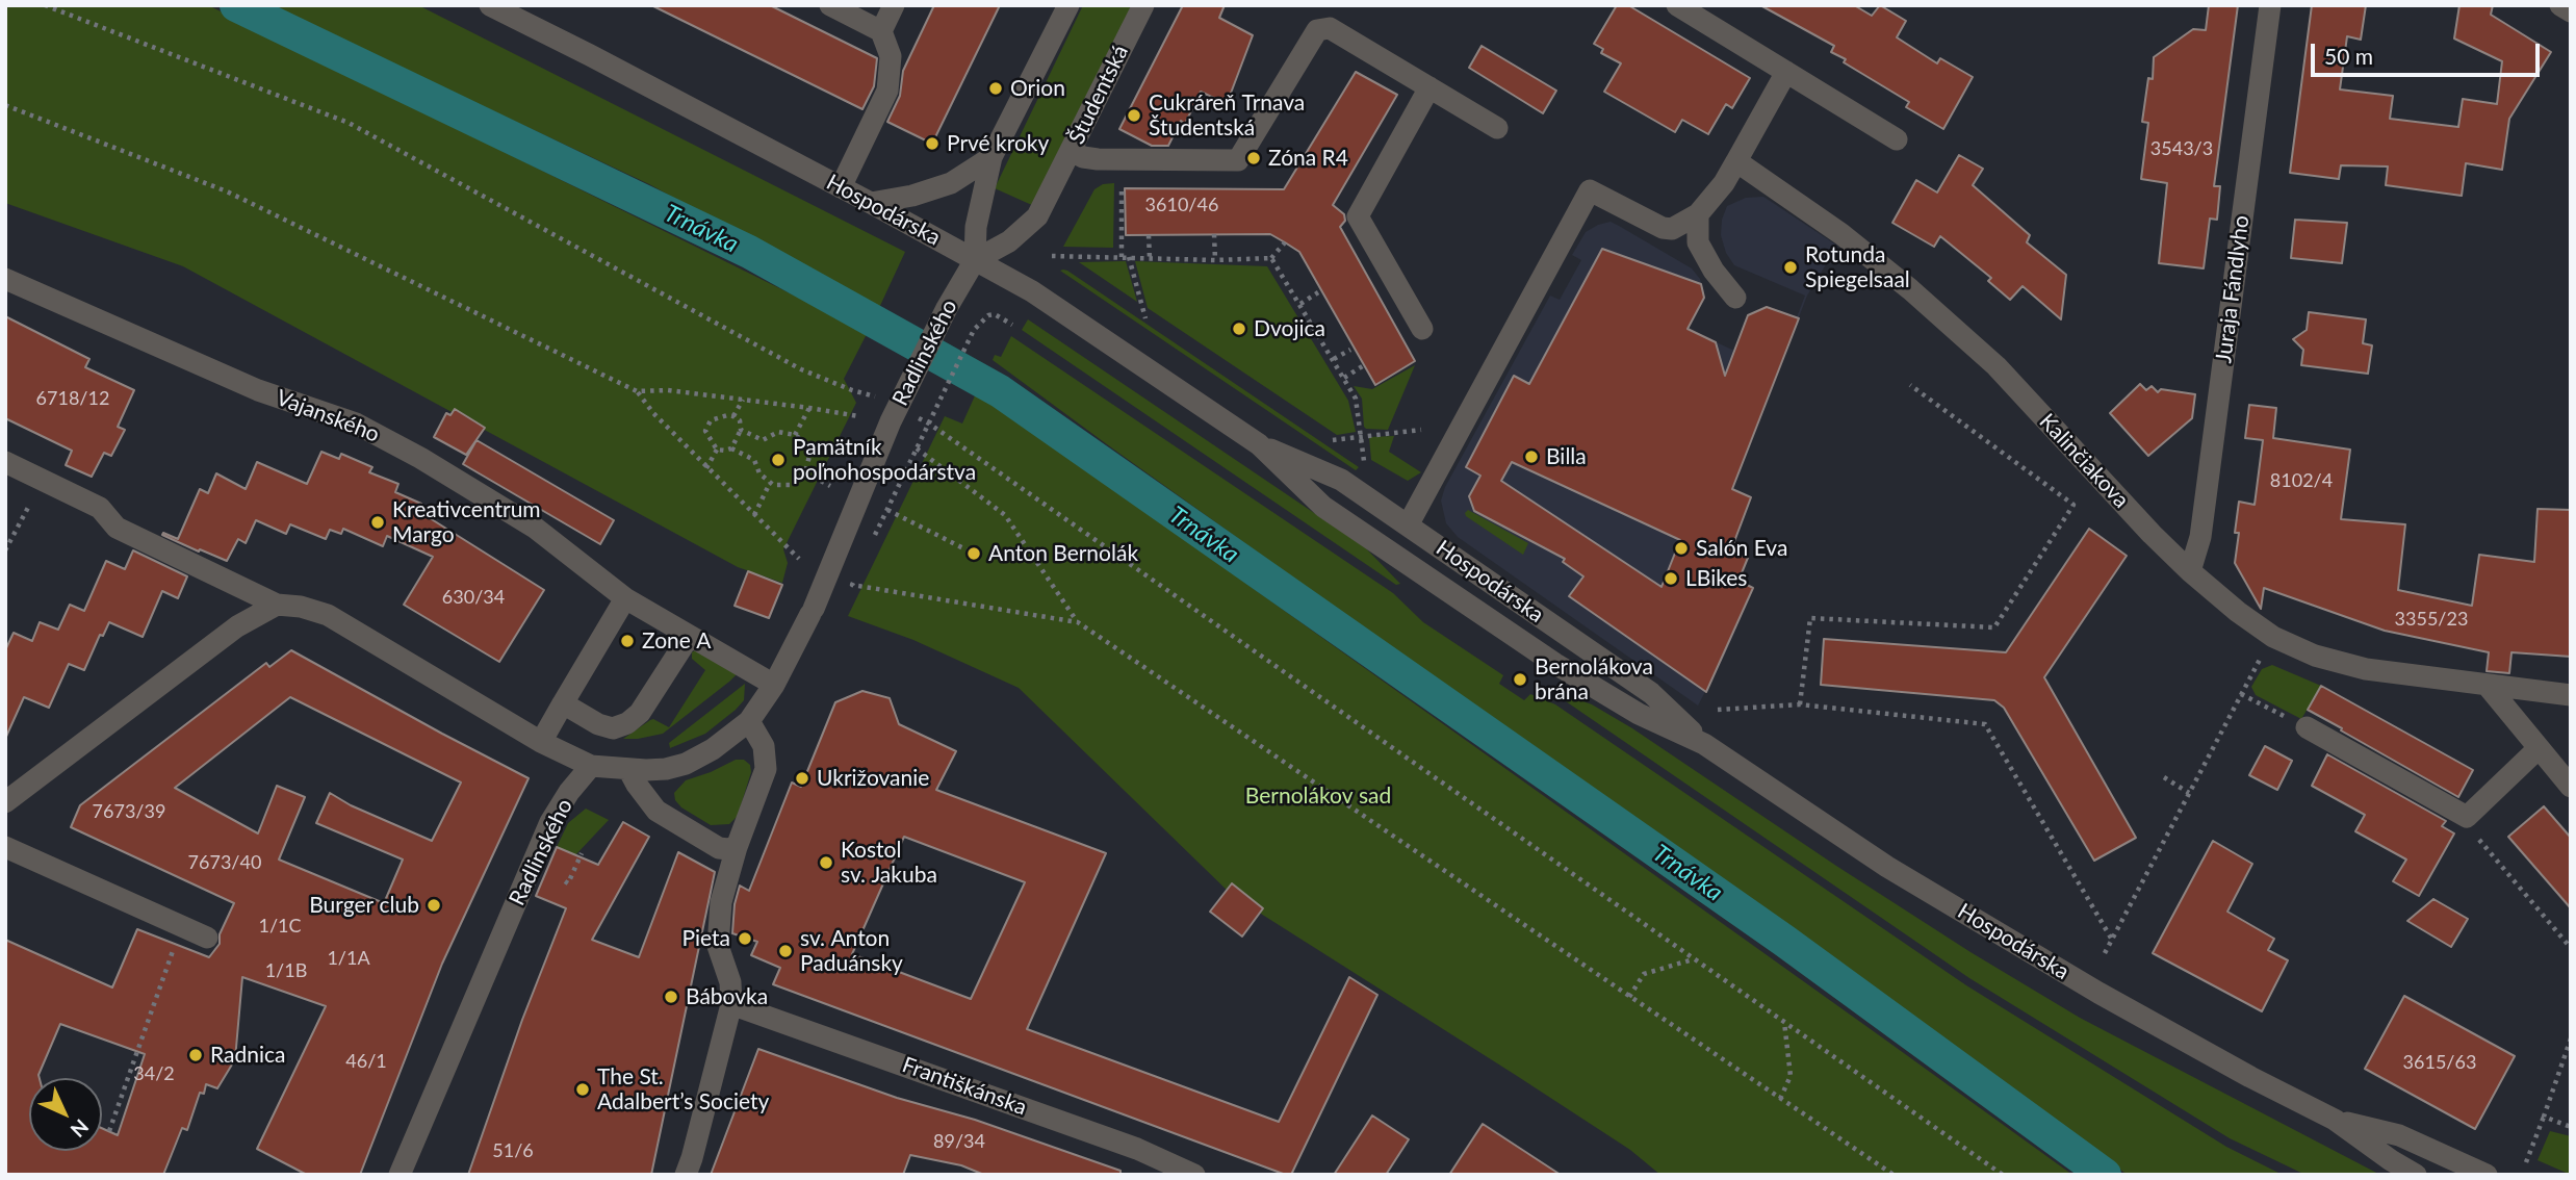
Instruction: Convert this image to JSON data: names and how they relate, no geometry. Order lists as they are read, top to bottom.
{
  "streets": {
    "street": [
      "Študentská",
      "Hospodárska",
      "Juraja Fándlyho",
      "Radlinského",
      "Vajanského",
      "Kalinčiakova",
      "Františkánska"
    ]
  },
  "crossings": [
    ["Študentská", "Hospodárska"],
    ["Študentská", "Radlinského"],
    ["Hospodárska", "Radlinského"],
    ["Juraja Fándlyho", "Kalinčiakova"],
    ["Radlinského", "Vajanského"]
  ],
  "water": ["Trnávka"],
  "parks": ["Bernolákov sad"],
  "places": [
    "Orion",
    "Cukráreň Trnava Študentská",
    "Prvé kroky",
    "Zóna R4",
    "Rotunda Spiegelsaal",
    "Dvojica",
    "Billa",
    "Pamätník poľnohospodárstva",
    "Kreativcentrum Margo",
    "Salón Eva",
    "Anton Bernolák",
    "LBikes",
    "Zone A",
    "Bernolákova brána",
    "Ukrižovanie",
    "Kostol sv. Jakuba",
    "Burger club",
    "Pieta",
    "sv. Anton Paduánsky",
    "Bábovka",
    "Radnica",
    "The St. Adalbert’s Society"
  ],
  "house_numbers": [
    "3543/3",
    "3610/46",
    "6718/12",
    "8102/4",
    "630/34",
    "3355/23",
    "7673/39",
    "7673/40",
    "1/1C",
    "1/1A",
    "1/1B",
    "46/1",
    "3615/63",
    "34/2",
    "89/34",
    "51/6"
  ],
  "scale_bar": "50 m",
  "north": "bottom right"
}
